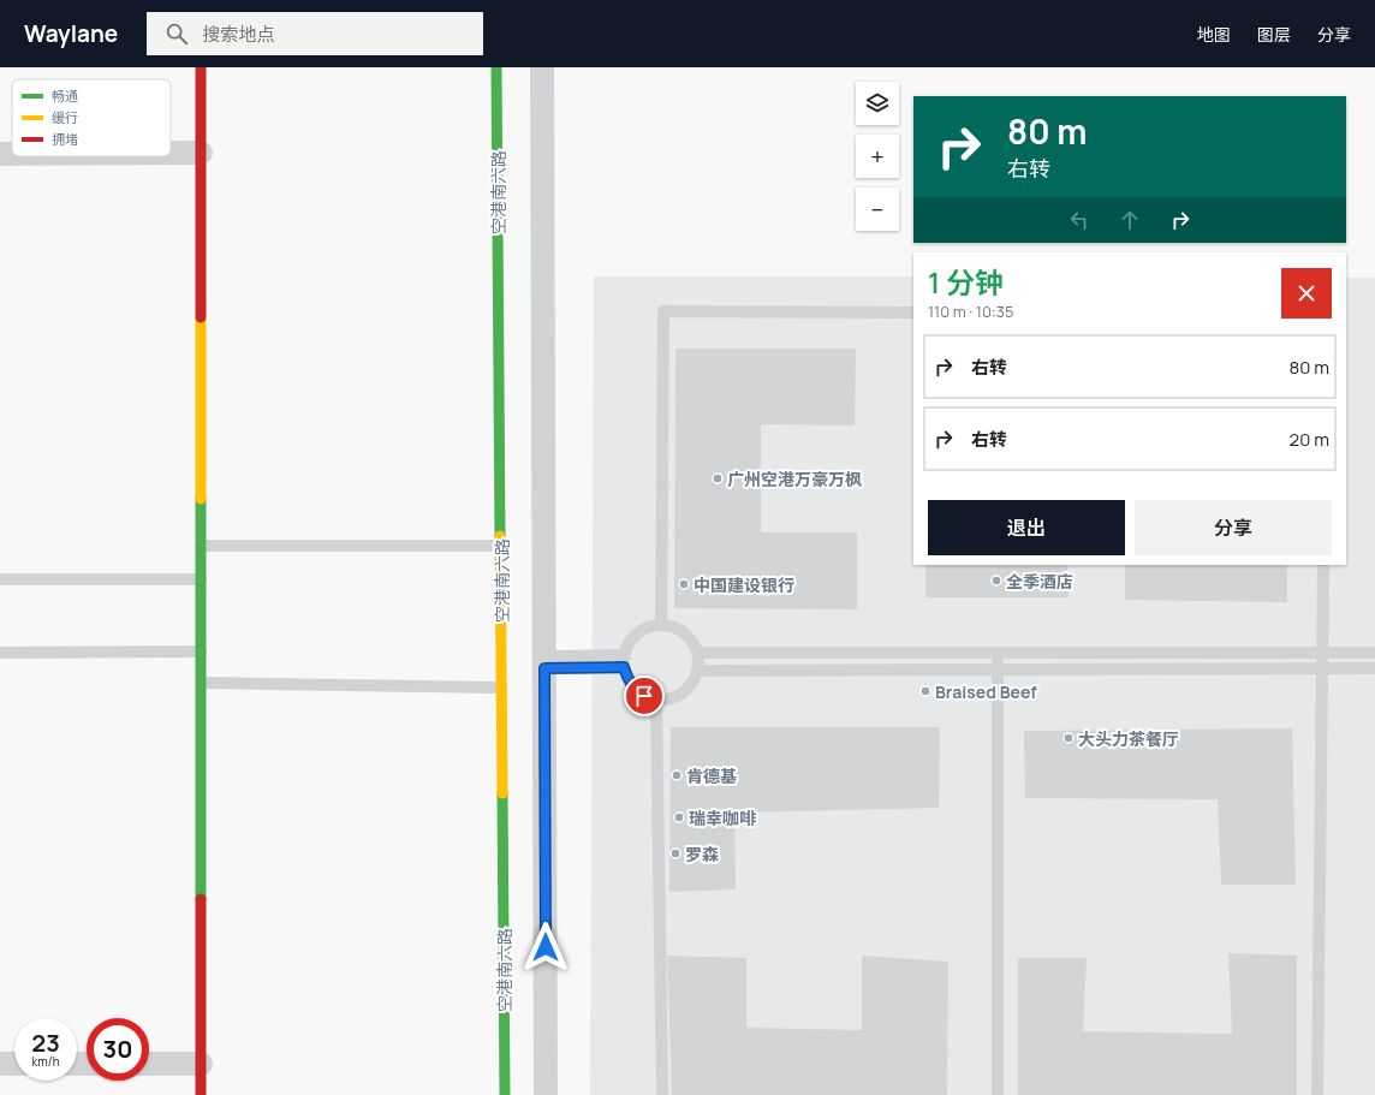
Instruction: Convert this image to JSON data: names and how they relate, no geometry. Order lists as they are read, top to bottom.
{
  "streets": {
    "street": ["空港南六路"]
  },
  "places": [
    "广州空港万豪万枫",
    "全季酒店",
    "中国建设银行",
    "Braised Beef",
    "大头力茶餐厅",
    "肯德基",
    "瑞幸咖啡",
    "罗森"
  ],
  "legend": ["畅通", "缓行", "拥堵"],
  "page": {
    "header": "Waylane",
    "search": "搜索地点",
    "nav": ["地图", "图层", "分享"],
    "map_buttons": ["+", "−"],
    "turn": ["80 m", "右转"],
    "heading": ["1 分钟", "110 m · 10:35"],
    "list": [
      {
        "name": "右转",
        "value": "80 m"
      },
      {
        "name": "右转",
        "value": "20 m"
      }
    ],
    "buttons": ["退出", "分享"],
    "speed": "23 km/h",
    "limit": "30"
  }
}
